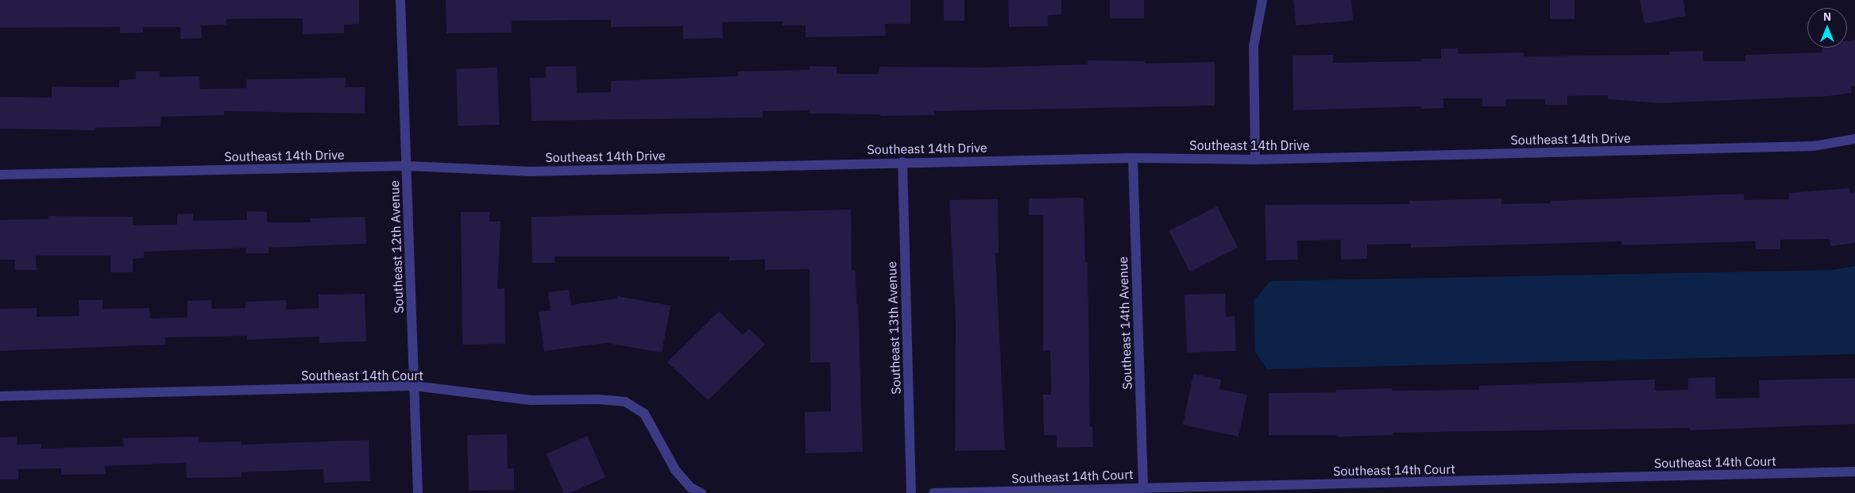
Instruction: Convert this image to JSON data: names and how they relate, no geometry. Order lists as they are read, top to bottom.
{
  "streets": {
    "street": [
      "Southeast 14th Drive",
      "Southeast 12th Avenue",
      "Southeast 14th Avenue",
      "Southeast 13th Avenue",
      "Southeast 14th Court"
    ]
  },
  "crossings": [
    ["Southeast 14th Drive", "Southeast 12th Avenue"],
    ["Southeast 14th Drive", "Southeast 14th Avenue"],
    ["Southeast 14th Drive", "Southeast 13th Avenue"],
    ["Southeast 12th Avenue", "Southeast 14th Court"],
    ["Southeast 14th Avenue", "Southeast 14th Court"]
  ],
  "north": "top"
}
